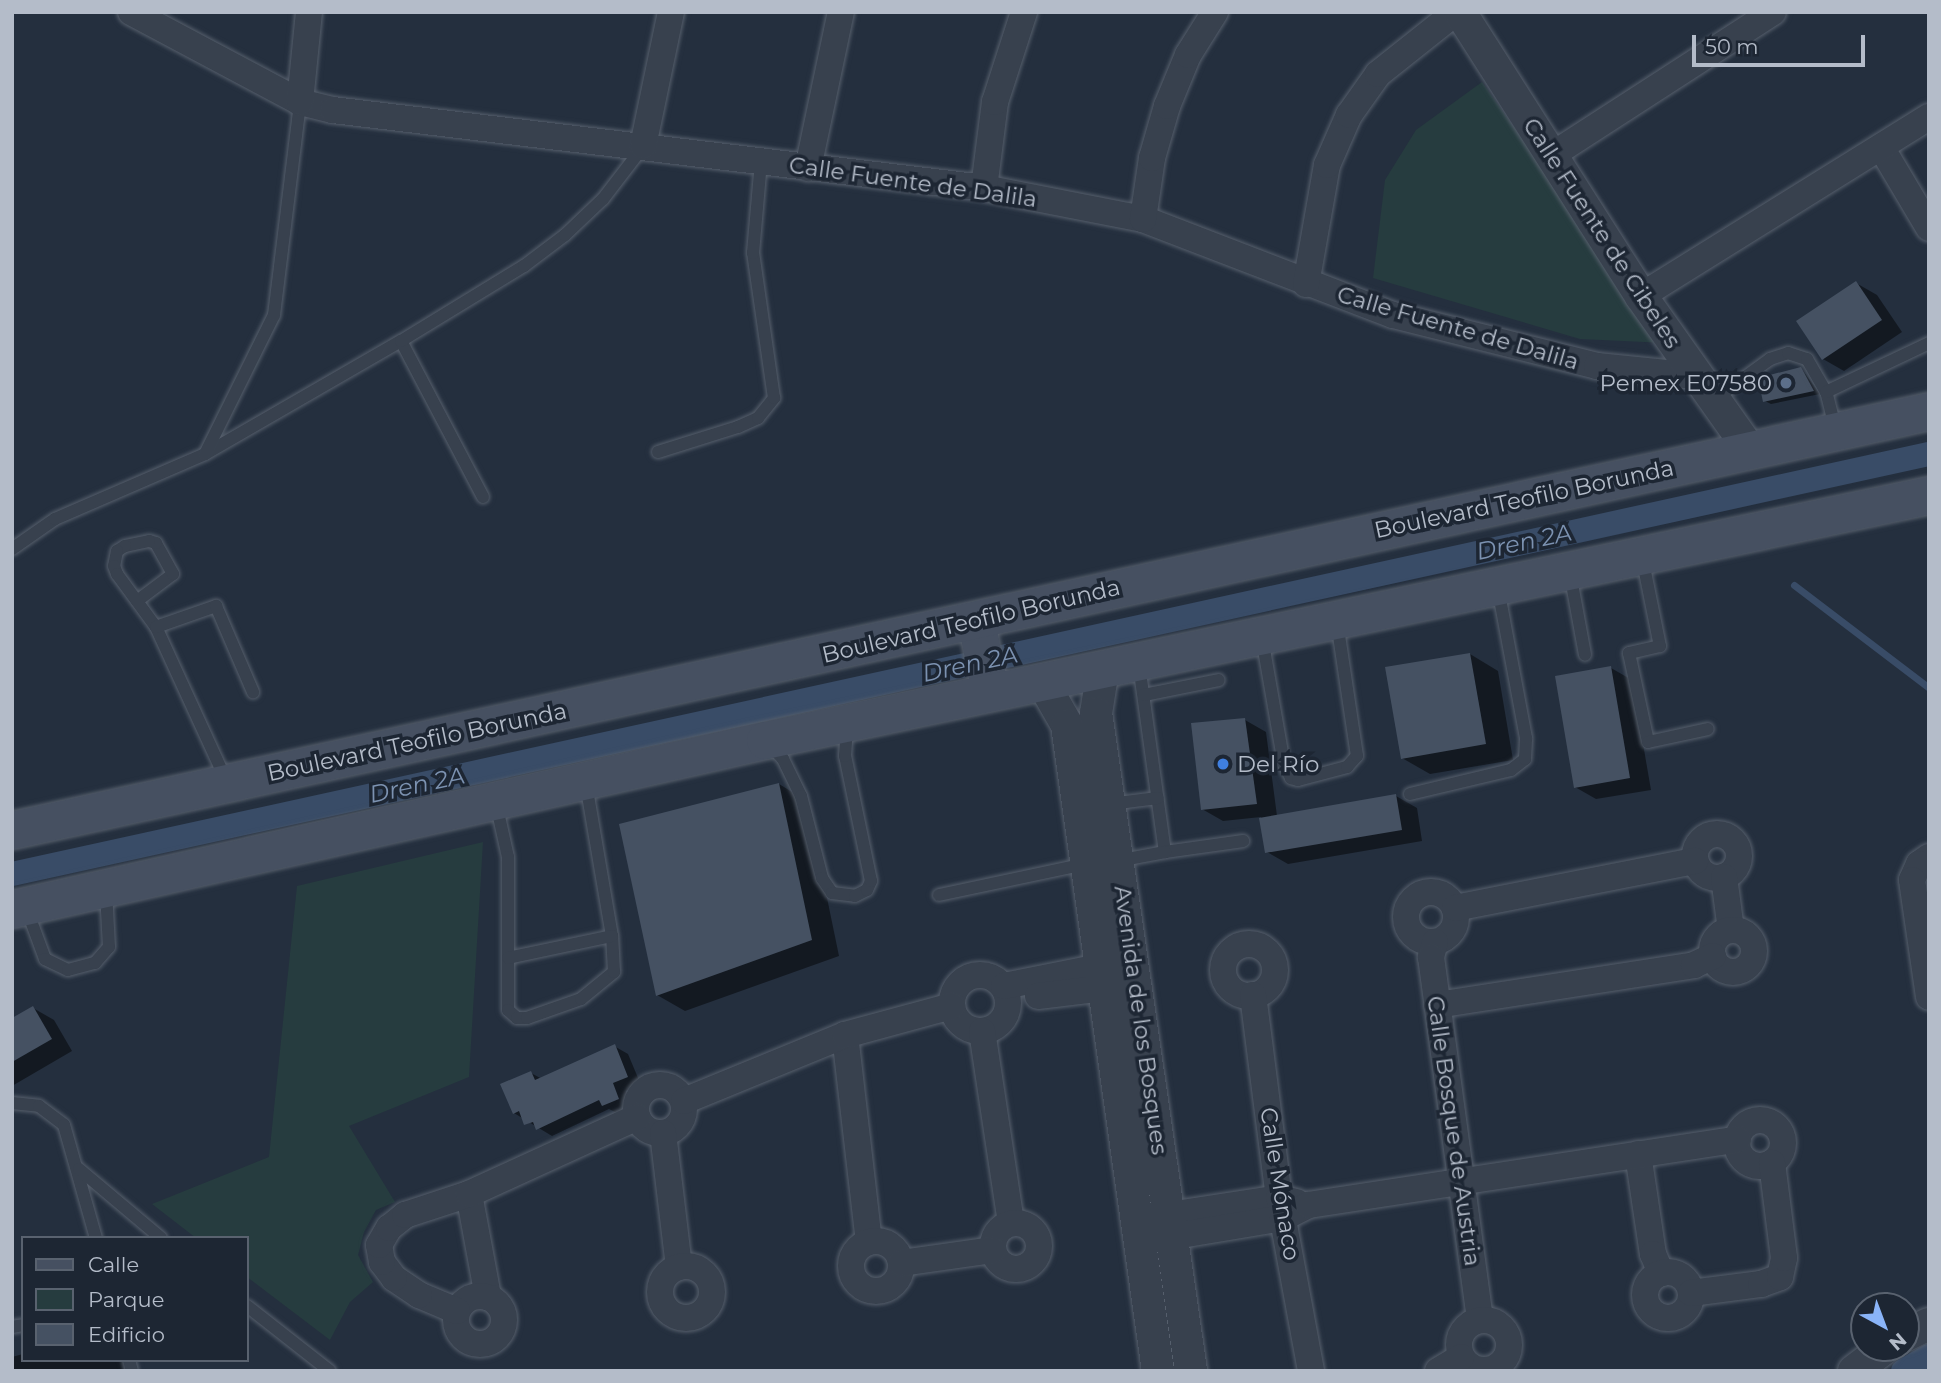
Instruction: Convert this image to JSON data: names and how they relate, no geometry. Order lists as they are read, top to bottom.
{
  "streets": {
    "main road": ["Boulevard Teofilo Borunda"],
    "street": [
      "Calle Fuente de Dalila",
      "Calle Fuente de Cibeles",
      "Avenida de los Bosques",
      "Calle Bosque de Austria",
      "Calle Mónaco"
    ]
  },
  "crossings": [
    ["Calle Fuente de Dalila", "Calle Fuente de Cibeles"],
    ["Calle Fuente de Cibeles", "Boulevard Teofilo Borunda"]
  ],
  "water": ["Dren 2A"],
  "places": ["Pemex E07580", "Del Río"],
  "legend": ["Calle", "Parque", "Edificio"],
  "scale_bar": "50 m",
  "north": "bottom right"
}
